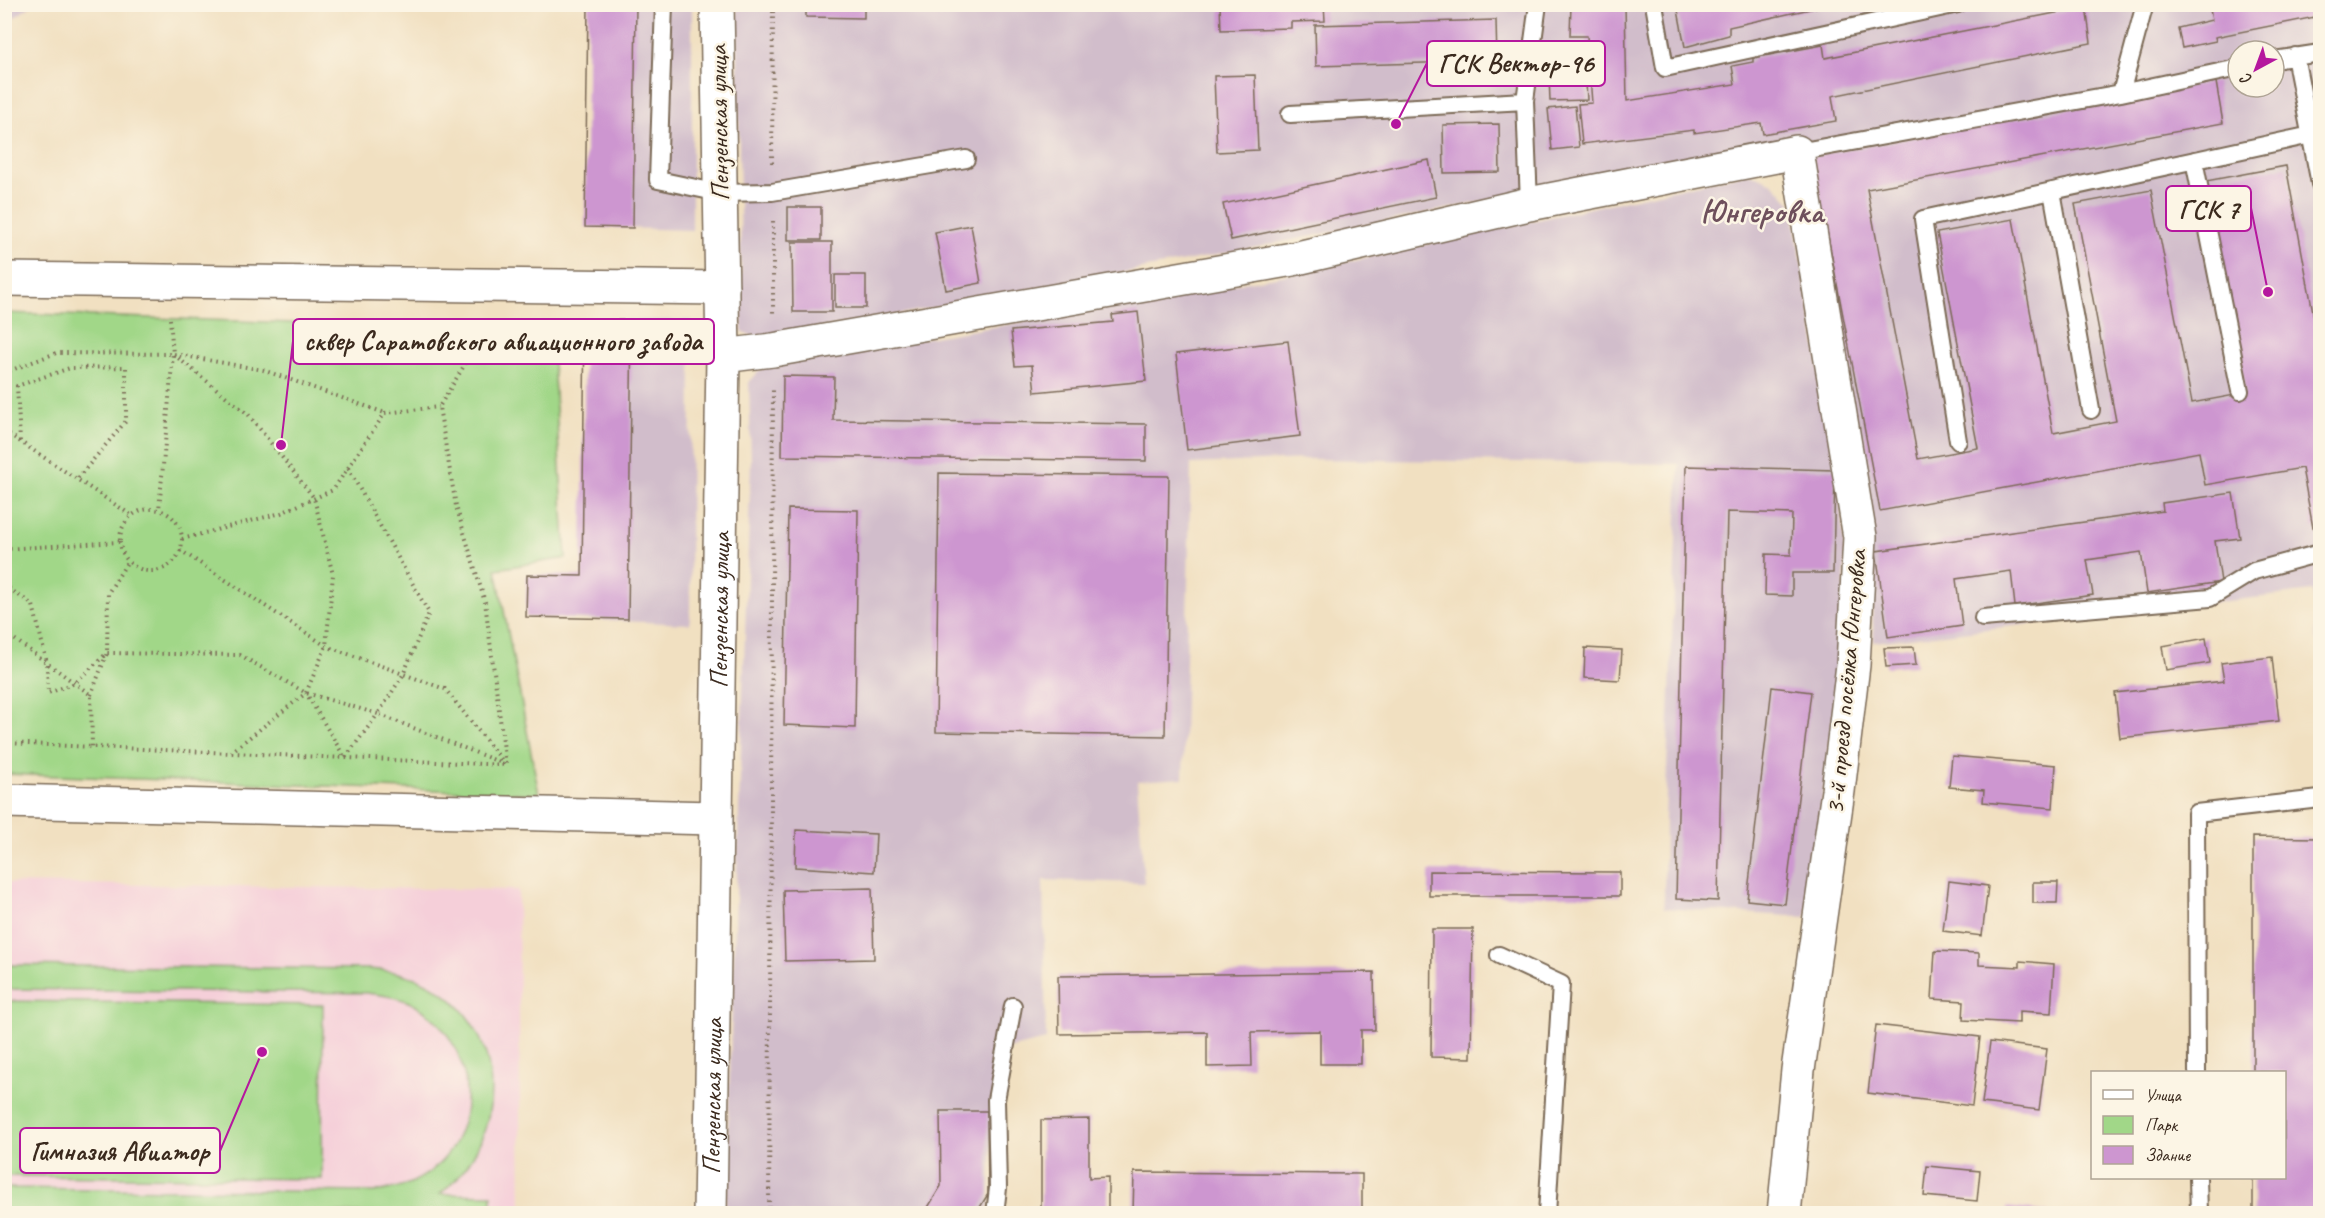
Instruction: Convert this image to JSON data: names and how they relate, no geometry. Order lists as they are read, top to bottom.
{
  "streets": {
    "street": ["Пензенская улица", "3-й проезд посёлка Юнгеровка"]
  },
  "districts": ["Юнгеровка"],
  "places": [
    "ГСК Вектор-96",
    "ГСК 7",
    "сквер Саратовского авиационного завода",
    "Гимназия Авиатор"
  ],
  "legend": ["Улица", "Парк", "Здание"],
  "north": "bottom left"
}
